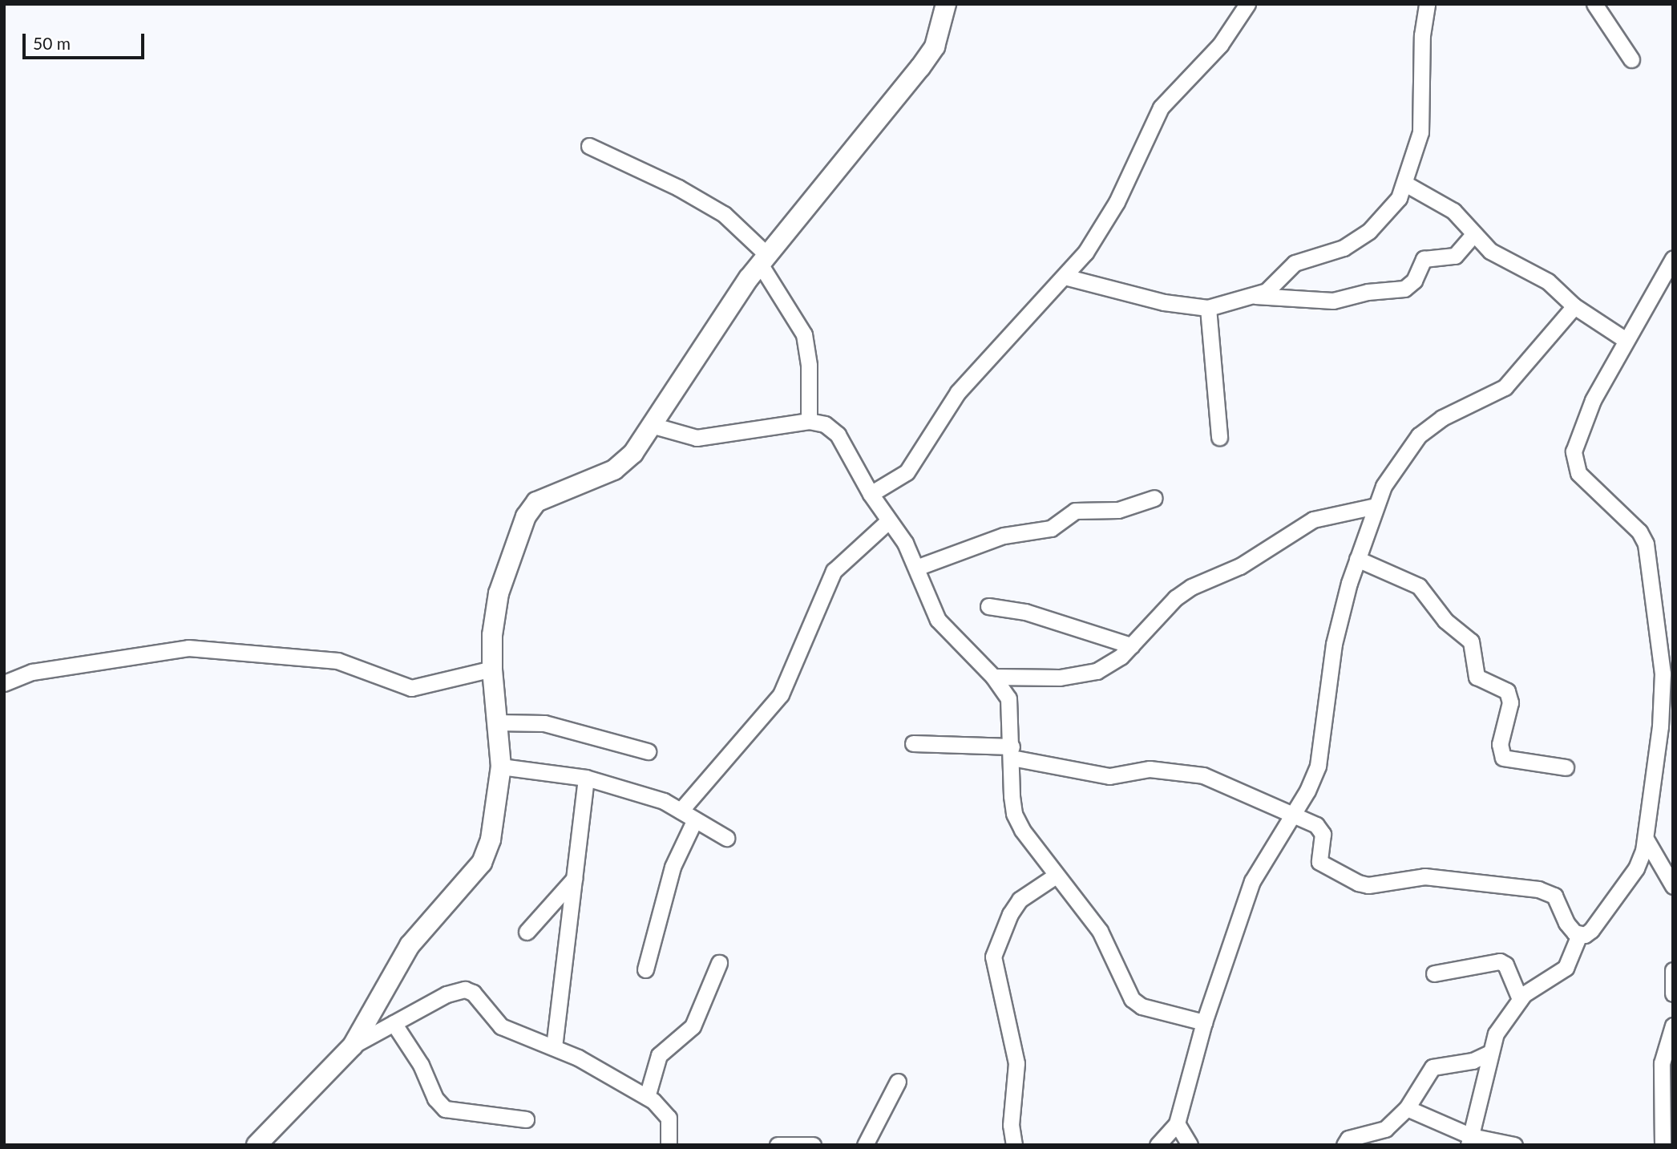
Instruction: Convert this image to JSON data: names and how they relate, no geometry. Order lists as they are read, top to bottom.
{
  "scale_bar": "50 m"
}
